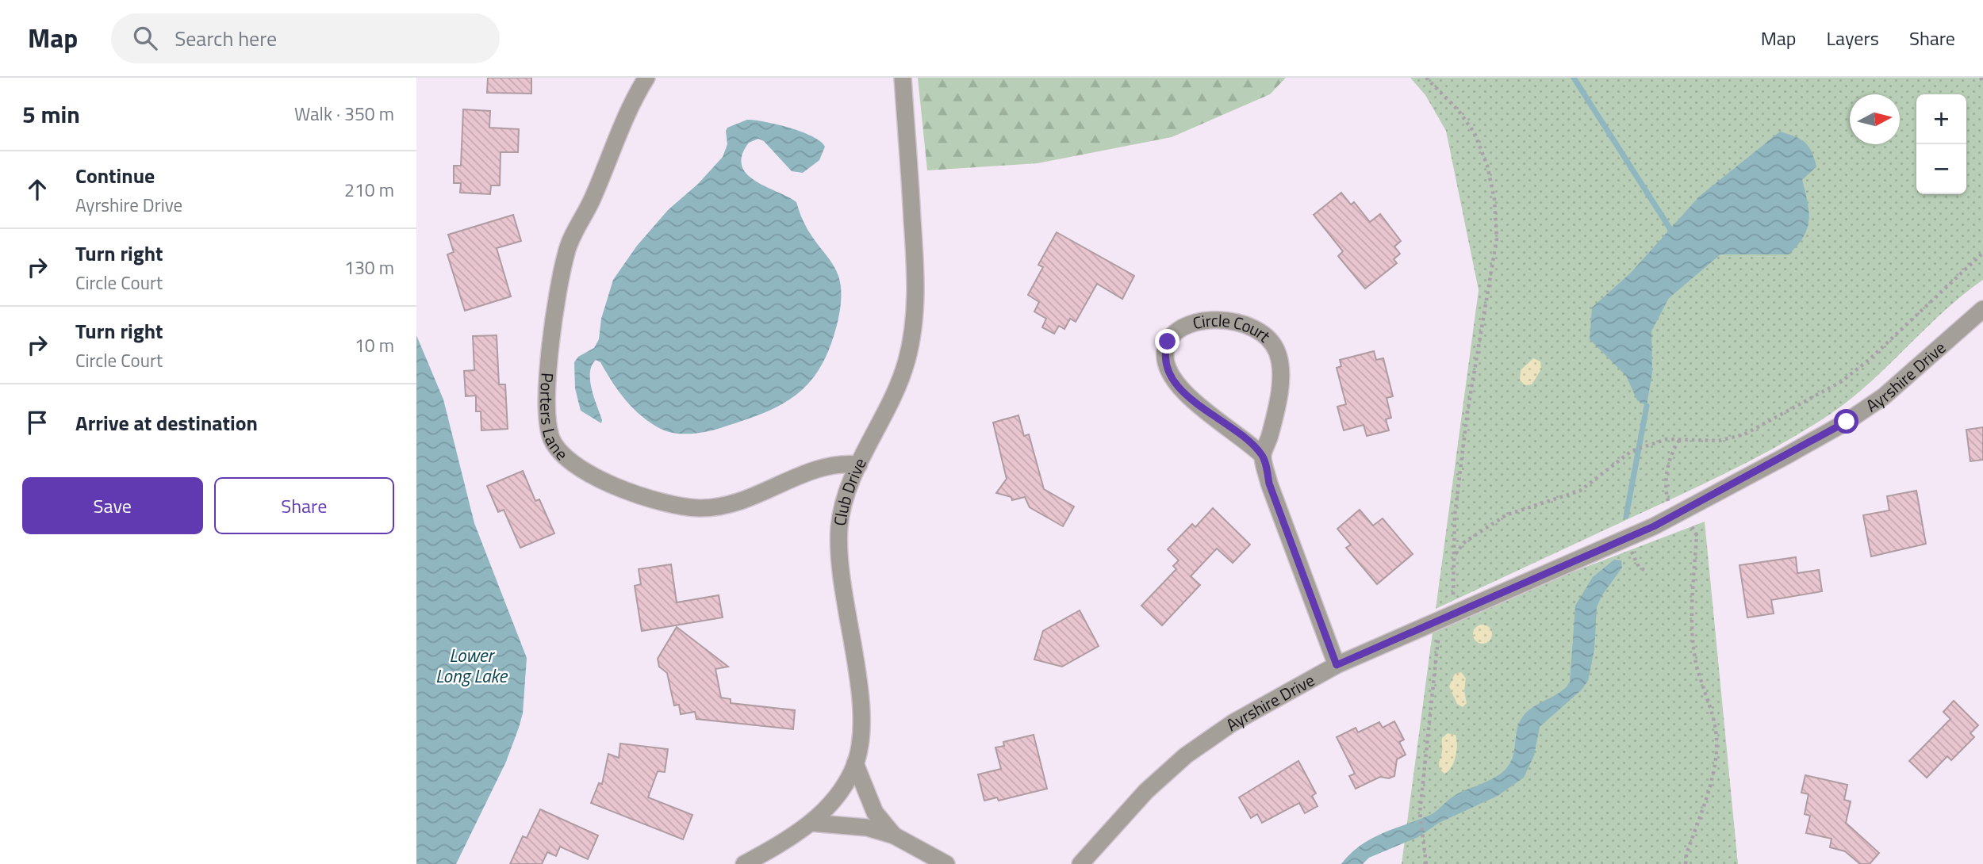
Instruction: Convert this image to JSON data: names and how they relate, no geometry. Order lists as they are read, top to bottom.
{
  "streets": {
    "street": [
      "Circle Court",
      "Ayrshire Drive",
      "Porters Lane",
      "Club Drive"
    ]
  },
  "crossings": [
    ["Circle Court", "Ayrshire Drive"],
    ["Porters Lane", "Club Drive"]
  ],
  "water": ["Lower Long Lake"],
  "north": "right",
  "page": {
    "header": "Map",
    "search": "Search here",
    "nav": ["Map", "Layers", "Share"],
    "heading": ["5 min", "Walk · 350 m"],
    "map_buttons": ["+", "−"],
    "list": [
      ["Continue", "Ayrshire Drive", "210 m"],
      ["Turn right", "Circle Court", "130 m"],
      ["Turn right", "Circle Court", "10 m"],
      "Arrive at destination"
    ],
    "buttons": ["Save", "Share"]
  }
}
